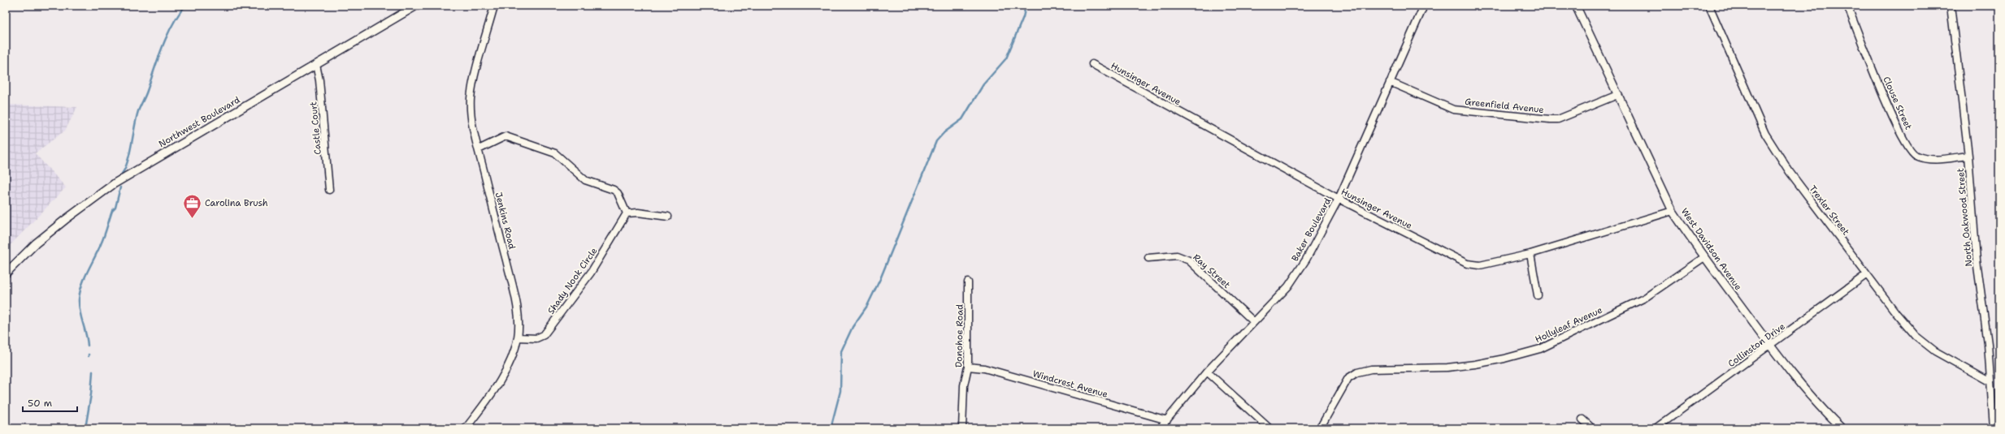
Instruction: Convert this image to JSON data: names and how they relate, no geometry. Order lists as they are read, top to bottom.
{
  "streets": {
    "street": [
      "Hunsinger Avenue",
      "Clouse Street",
      "Greenfield Avenue",
      "Northwest Boulevard",
      "Castle Court",
      "Trexler Street",
      "North Oakwood Street",
      "Jenkins Road",
      "Baker Boulevard",
      "West Davidson Avenue",
      "Ray Street",
      "Shady Nook Circle",
      "Hollyleaf Avenue",
      "Donohoe Road",
      "Collinston Drive",
      "Windcrest Avenue"
    ]
  },
  "crossings": [
    ["Hunsinger Avenue", "Baker Boulevard"],
    ["Hunsinger Avenue", "West Davidson Avenue"],
    ["Clouse Street", "North Oakwood Street"],
    ["Greenfield Avenue", "Baker Boulevard"],
    ["Greenfield Avenue", "West Davidson Avenue"],
    ["Northwest Boulevard", "Castle Court"],
    ["Trexler Street", "North Oakwood Street"],
    ["Trexler Street", "Collinston Drive"],
    ["Jenkins Road", "Shady Nook Circle"],
    ["Baker Boulevard", "Ray Street"],
    ["Baker Boulevard", "Windcrest Avenue"],
    ["West Davidson Avenue", "Hollyleaf Avenue"],
    ["West Davidson Avenue", "Collinston Drive"],
    ["Donohoe Road", "Windcrest Avenue"]
  ],
  "places": {
    "office": ["Carolina Brush"]
  },
  "scale_bar": "50 m"
}
